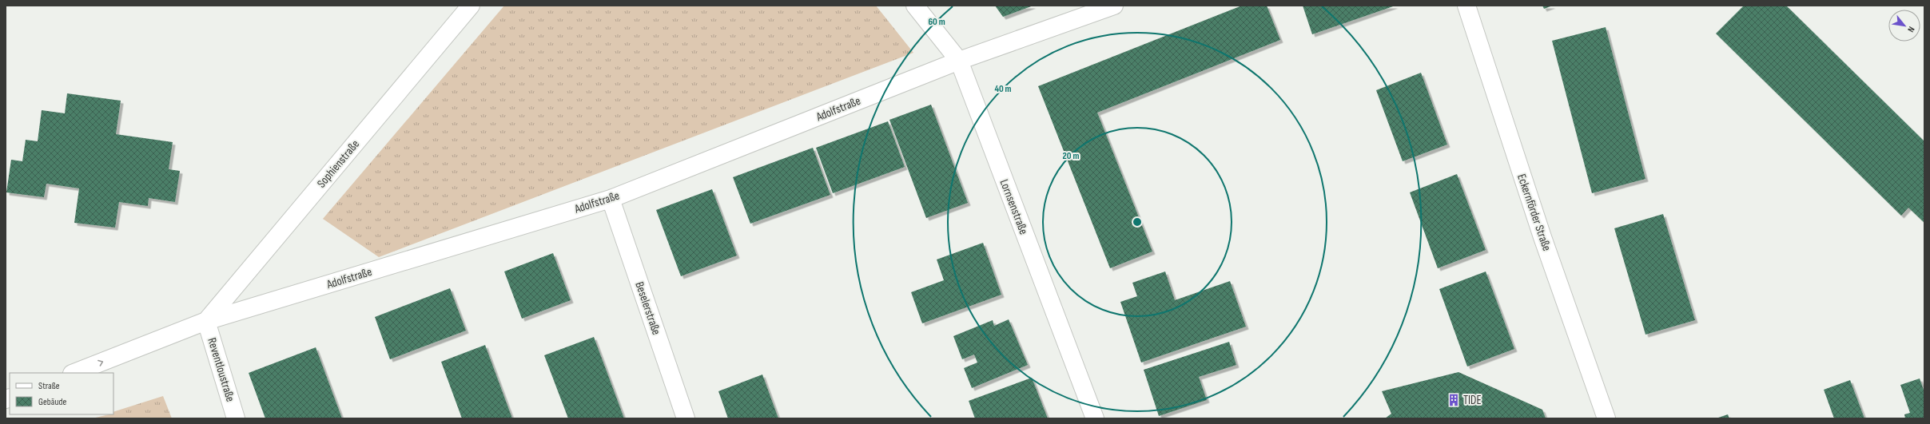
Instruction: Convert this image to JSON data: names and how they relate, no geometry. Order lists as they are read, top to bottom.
{
  "streets": {
    "street": [
      "Adolfstraße",
      "Sophienstraße",
      "Lornsenstraße",
      "Eckernförder Straße",
      "Beselerstraße",
      "Reventloustraße"
    ]
  },
  "crossings": [
    ["Adolfstraße", "Sophienstraße"],
    ["Adolfstraße", "Lornsenstraße"],
    ["Adolfstraße", "Beselerstraße"],
    ["Adolfstraße", "Reventloustraße"],
    ["Sophienstraße", "Reventloustraße"]
  ],
  "places": {
    "building": ["TIDE"]
  },
  "legend": ["Straße", "Gebäude"],
  "north": "bottom right",
  "rings": ["60 m", "40 m", "20 m"]
}
